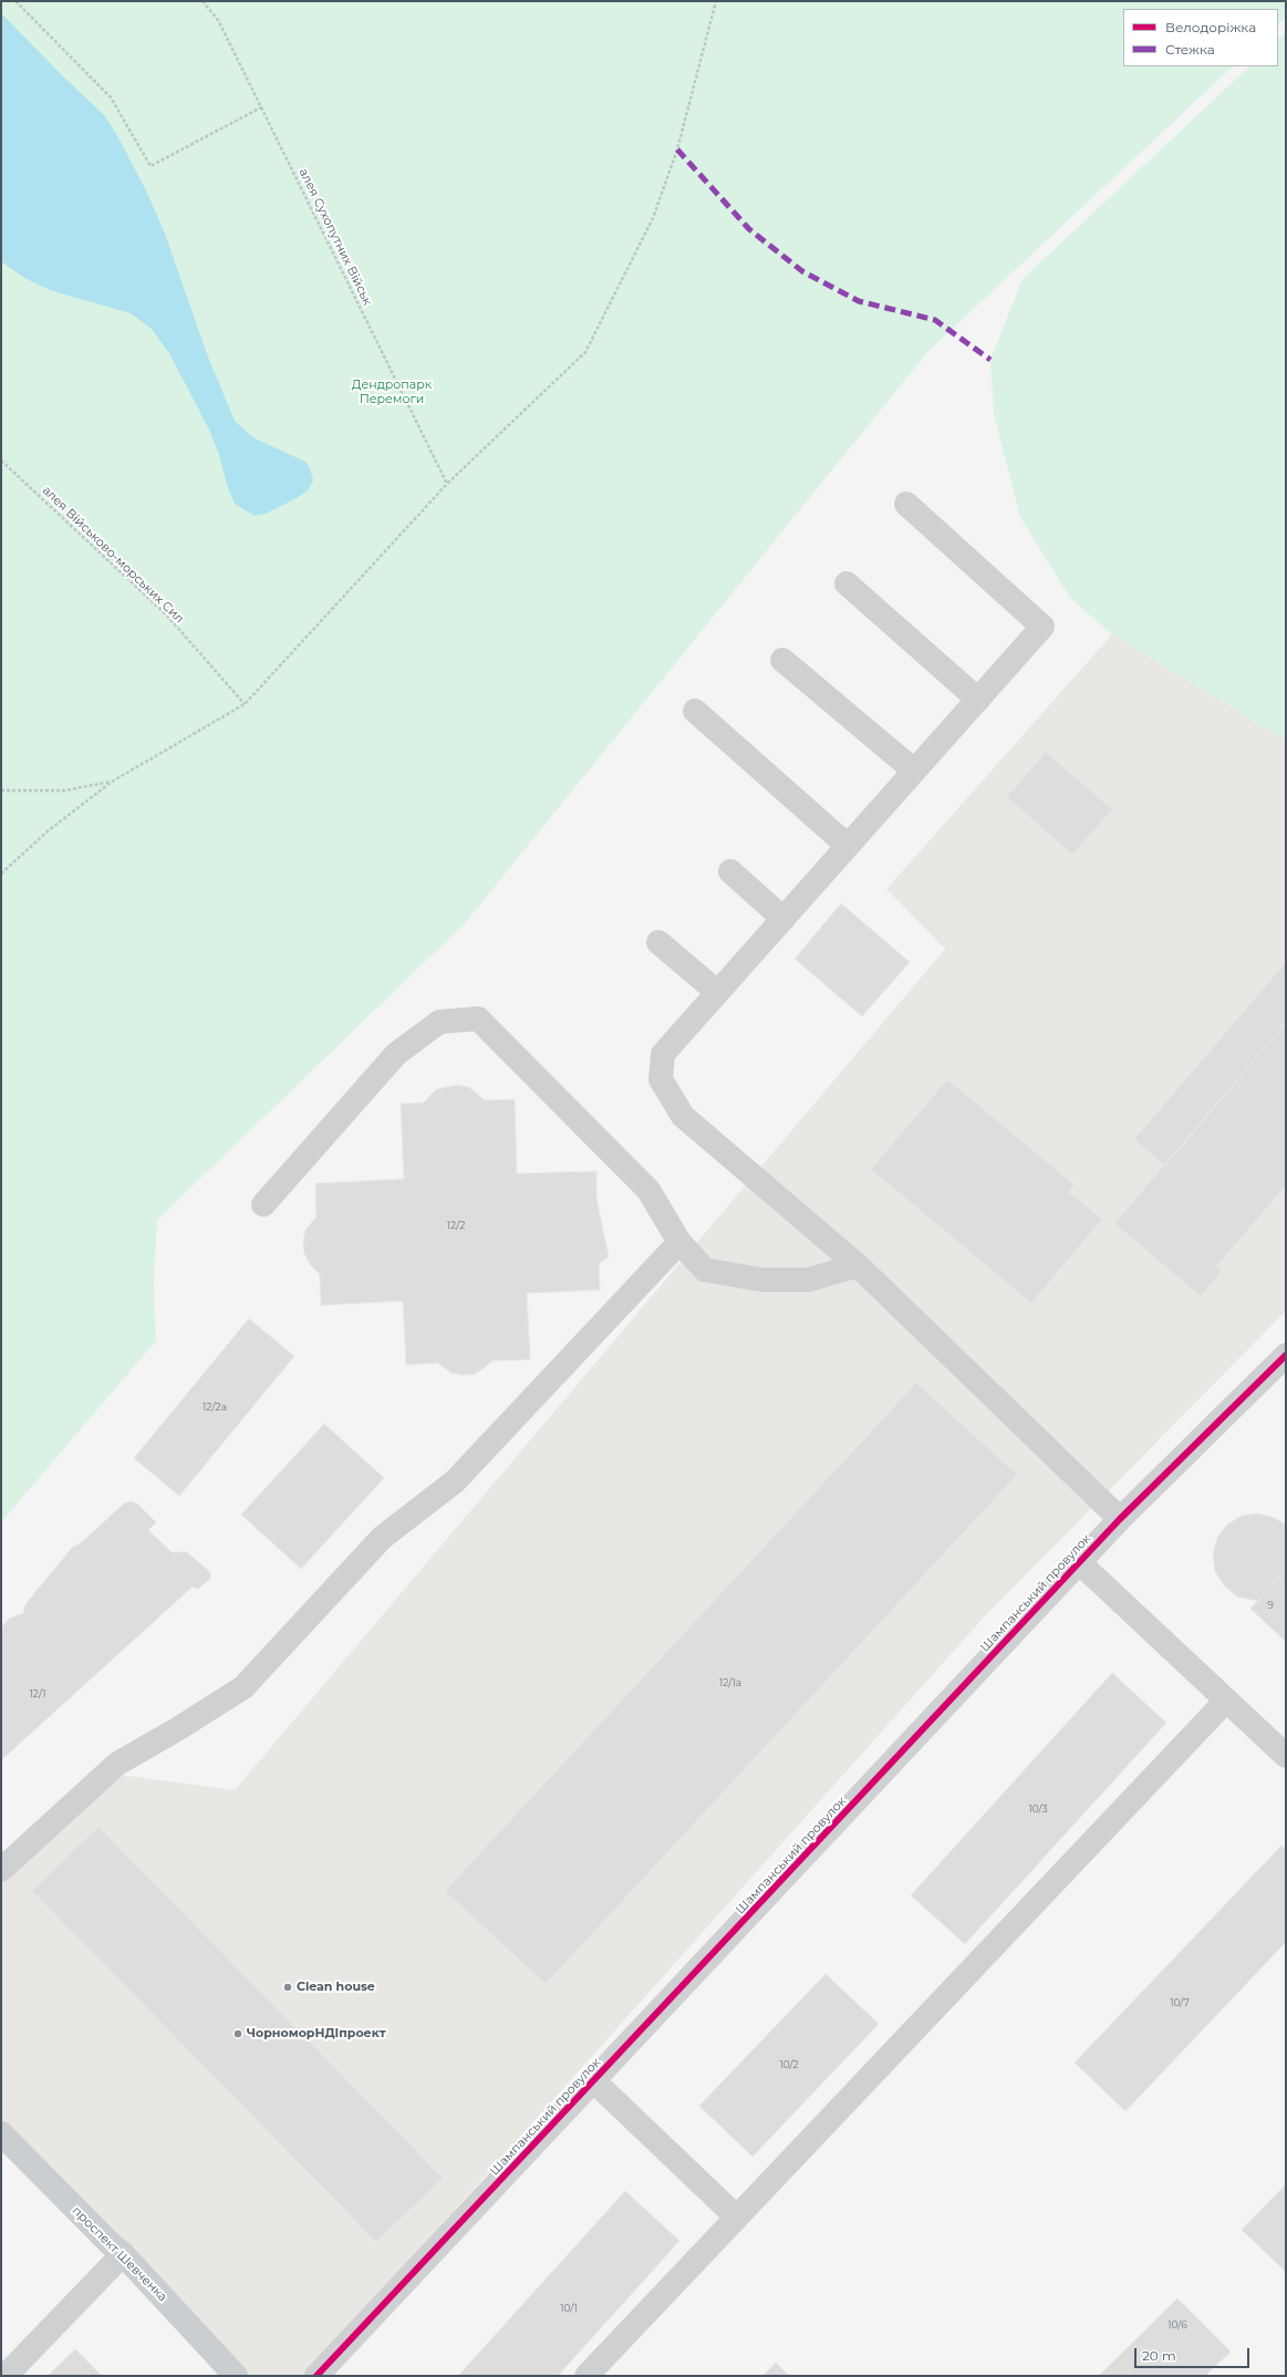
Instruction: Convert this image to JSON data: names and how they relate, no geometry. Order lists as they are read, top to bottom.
{
  "streets": {
    "main road": ["проспект Шевченка"],
    "street": ["Шампанський провулок"],
    "path": ["алея Сухопутних Військ", "алея Військово-морських Сил"]
  },
  "parks": ["Дендропарк Перемоги"],
  "places": ["Clean house", "ЧорноморНДІпроект"],
  "house_numbers": [
    "12/2",
    "12/2а",
    "9",
    "12/1а",
    "12/1",
    "10/3",
    "10/7",
    "10/2",
    "10/1",
    "10/6"
  ],
  "legend": ["Велодоріжка", "Стежка"],
  "scale_bar": "20 m"
}
